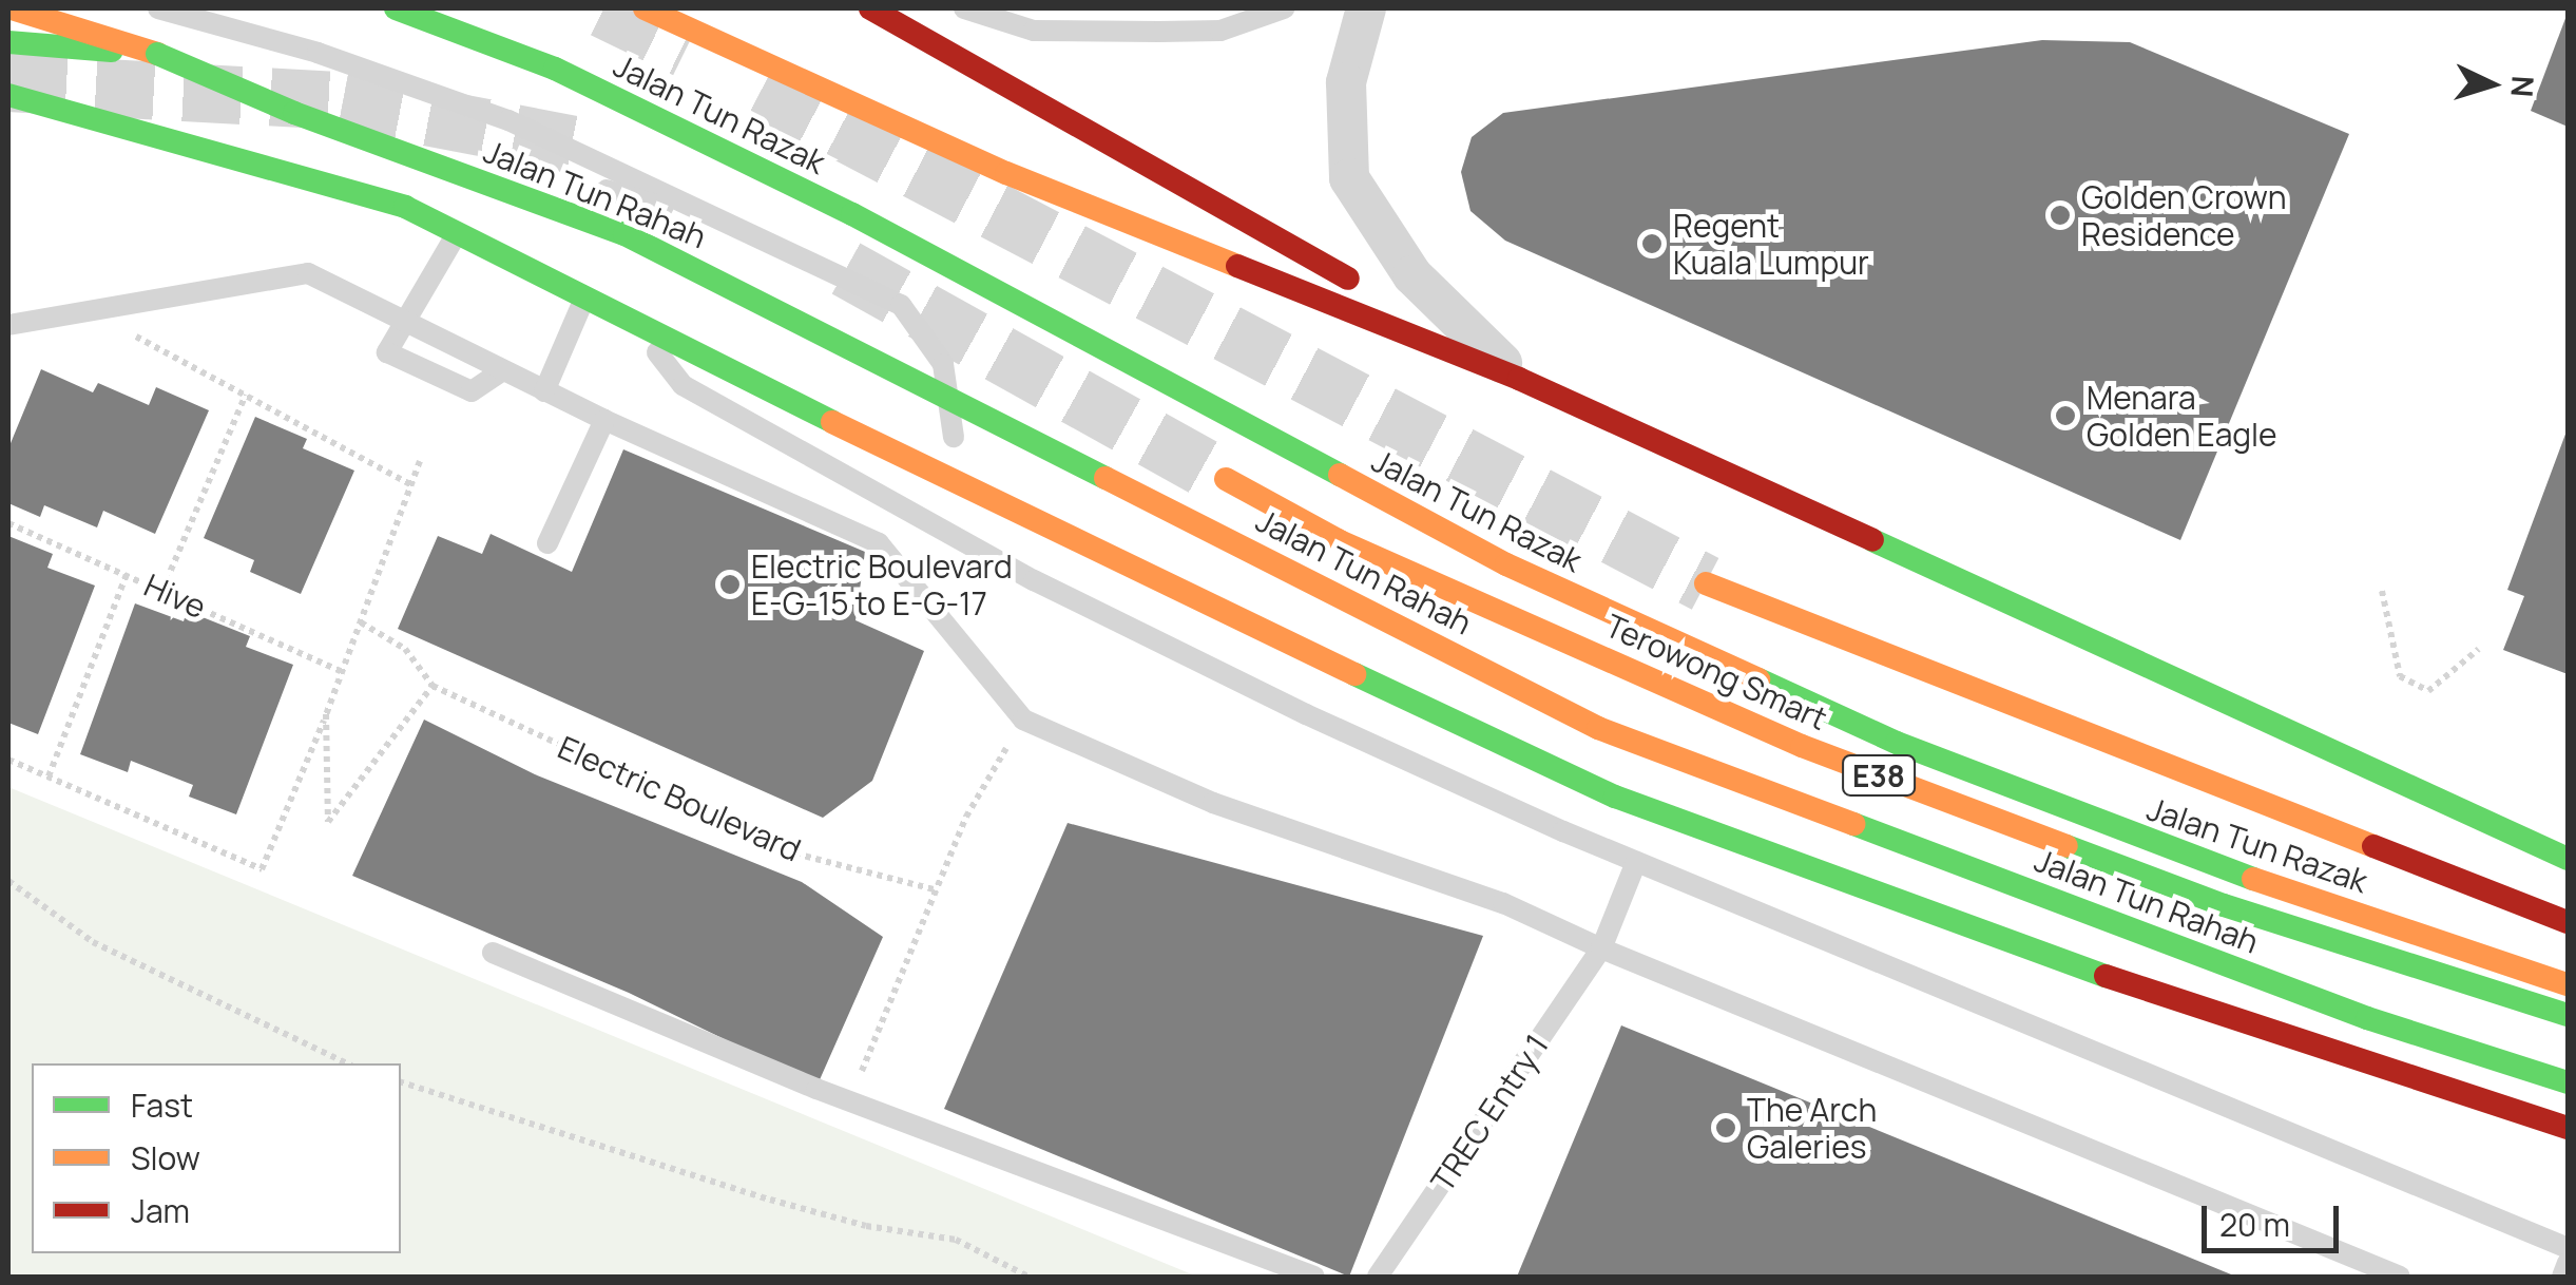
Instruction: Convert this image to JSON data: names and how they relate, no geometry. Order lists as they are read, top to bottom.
{
  "streets": {
    "main road": [
      "Jalan Tun Razak",
      "Jalan Tun Rahah",
      "Terowong Smart",
      "E38"
    ],
    "lane": ["TREC Entry 1"],
    "path": ["Hive", "Electric Boulevard"]
  },
  "places": [
    "Golden Crown Residence",
    "Regent Kuala Lumpur",
    "Menara Golden Eagle",
    "Electric Boulevard E-G-15 to E-G-17",
    "The Arch Galeries"
  ],
  "legend": ["Fast", "Slow", "Jam"],
  "scale_bar": "20 m",
  "north": "right"
}
